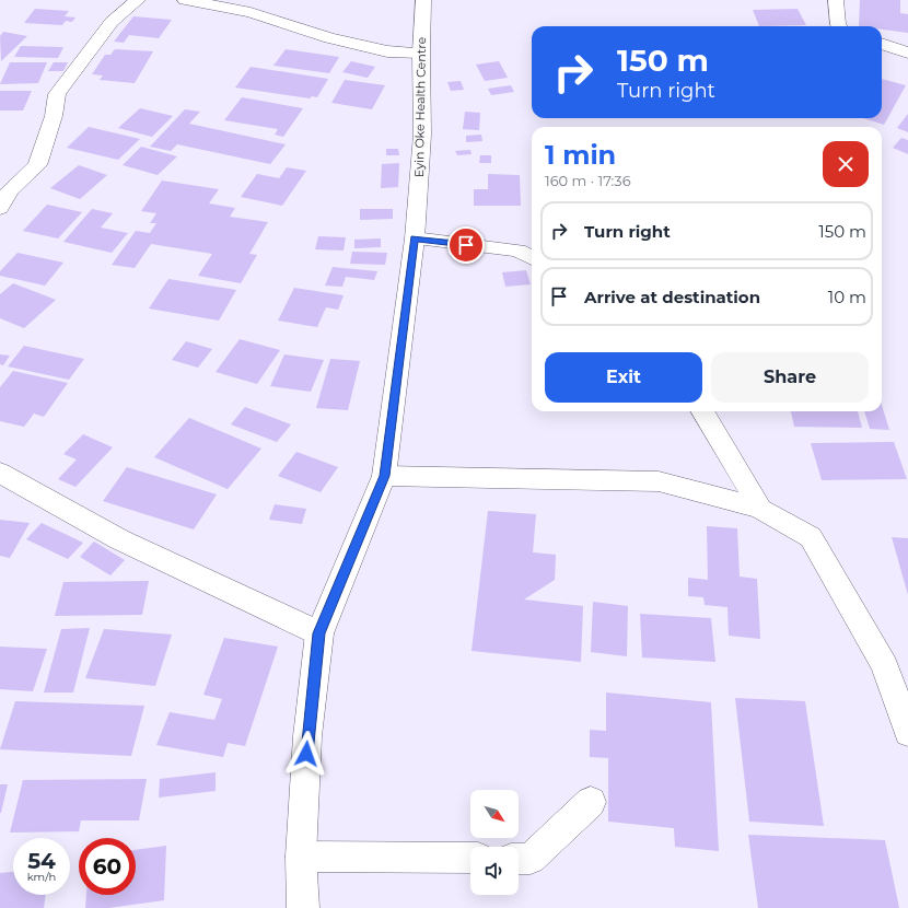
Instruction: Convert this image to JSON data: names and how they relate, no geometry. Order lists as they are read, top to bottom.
{
  "streets": {
    "street": ["Eyin Oke Health Centre"]
  },
  "north": "bottom right",
  "page": {
    "turn": ["150 m", "Turn right"],
    "heading": ["1 min", "160 m · 17:36"],
    "list": [
      {
        "name": "Turn right",
        "value": "150 m"
      },
      {
        "name": "Arrive at destination",
        "value": "10 m"
      }
    ],
    "buttons": ["Exit", "Share"],
    "speed": "54 km/h",
    "limit": "60"
  }
}
